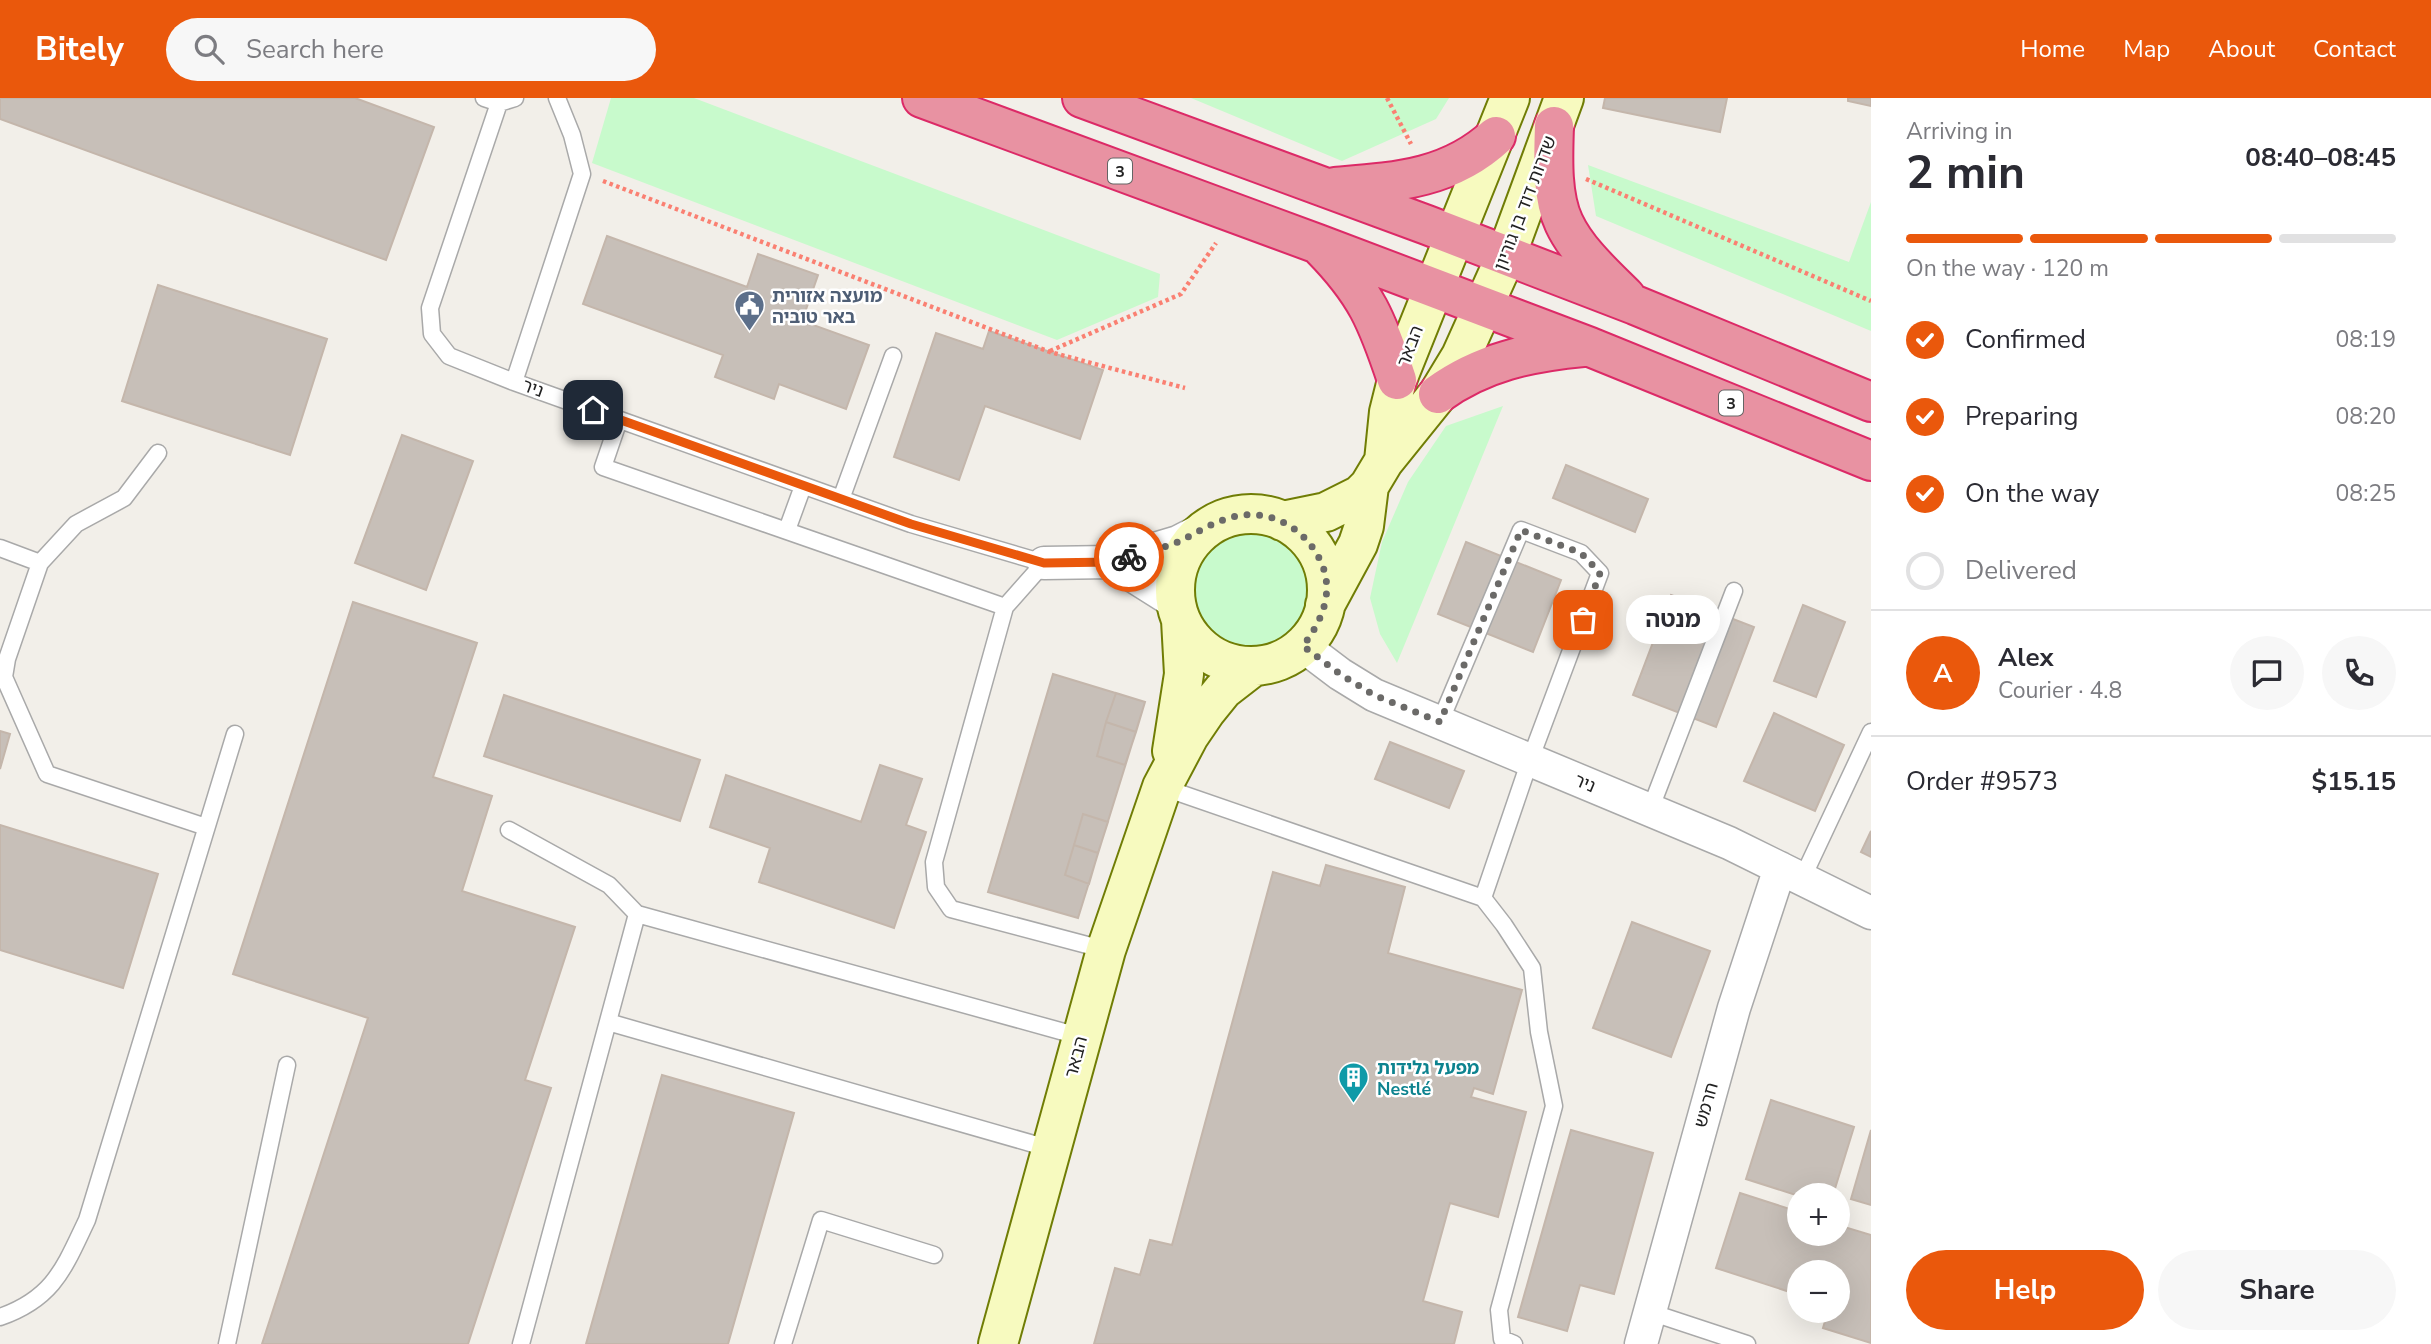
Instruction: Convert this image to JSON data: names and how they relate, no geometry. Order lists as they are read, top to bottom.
{
  "streets": {
    "highway": ["3"],
    "street": [
      "שדרות דוד בן גוריון",
      "הבאר",
      "ניר",
      "חרמש"
    ]
  },
  "crossings": [
    ["3", "שדרות דוד בן גוריון"],
    ["3", "הבאר"],
    ["הבאר", "ניר"],
    ["ניר", "חרמש"]
  ],
  "places": {
    "public building": ["מועצה אזורית באר טוביה"],
    "other": ["מנטה"],
    "building": ["מפעל גלידות Nestlé"]
  },
  "page": {
    "header": "Bitely",
    "search": "Search here",
    "nav": [
      "Home",
      "Map",
      "About",
      "Contact"
    ],
    "heading": ["2 min", "Arriving in", "08:40–08:45"],
    "panel": [
      "Alex",
      "Courier · 4.8",
      "Order #9573",
      "$15.15"
    ],
    "bar": "On the way · 120 m",
    "list": [
      ["Confirmed", "08:19"],
      ["Preparing", "08:20"],
      ["On the way", "08:25"],
      "Delivered"
    ],
    "bubble": "מנטה",
    "round": "A",
    "map_buttons": ["+", "−"],
    "buttons": ["Help", "Share"]
  }
}
